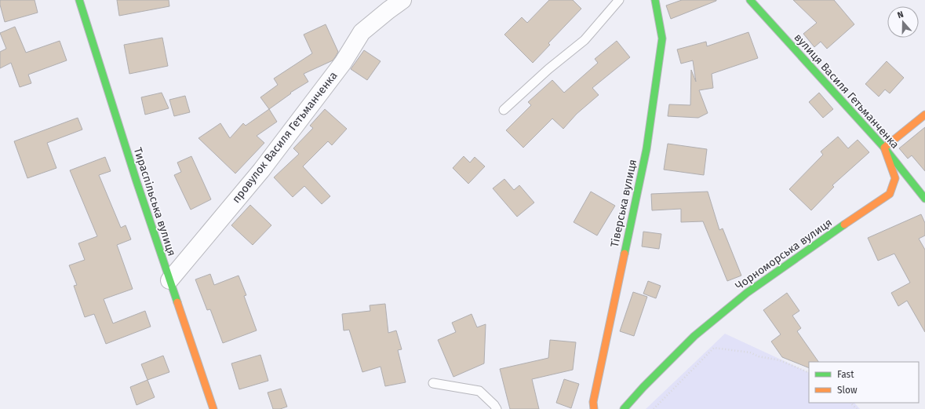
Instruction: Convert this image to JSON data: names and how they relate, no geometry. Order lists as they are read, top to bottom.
{
  "streets": {
    "street": [
      "вулиця Василя Гетьманченка",
      "провулок Василя Гетьманченка",
      "Тираспільська вулиця",
      "Тіверська вулиця",
      "Чорноморська вулиця"
    ]
  },
  "crossings": [
    ["вулиця Василя Гетьманченка", "Чорноморська вулиця"],
    ["провулок Василя Гетьманченка", "Тираспільська вулиця"]
  ],
  "legend": ["Fast", "Slow"],
  "north": "top"
}
